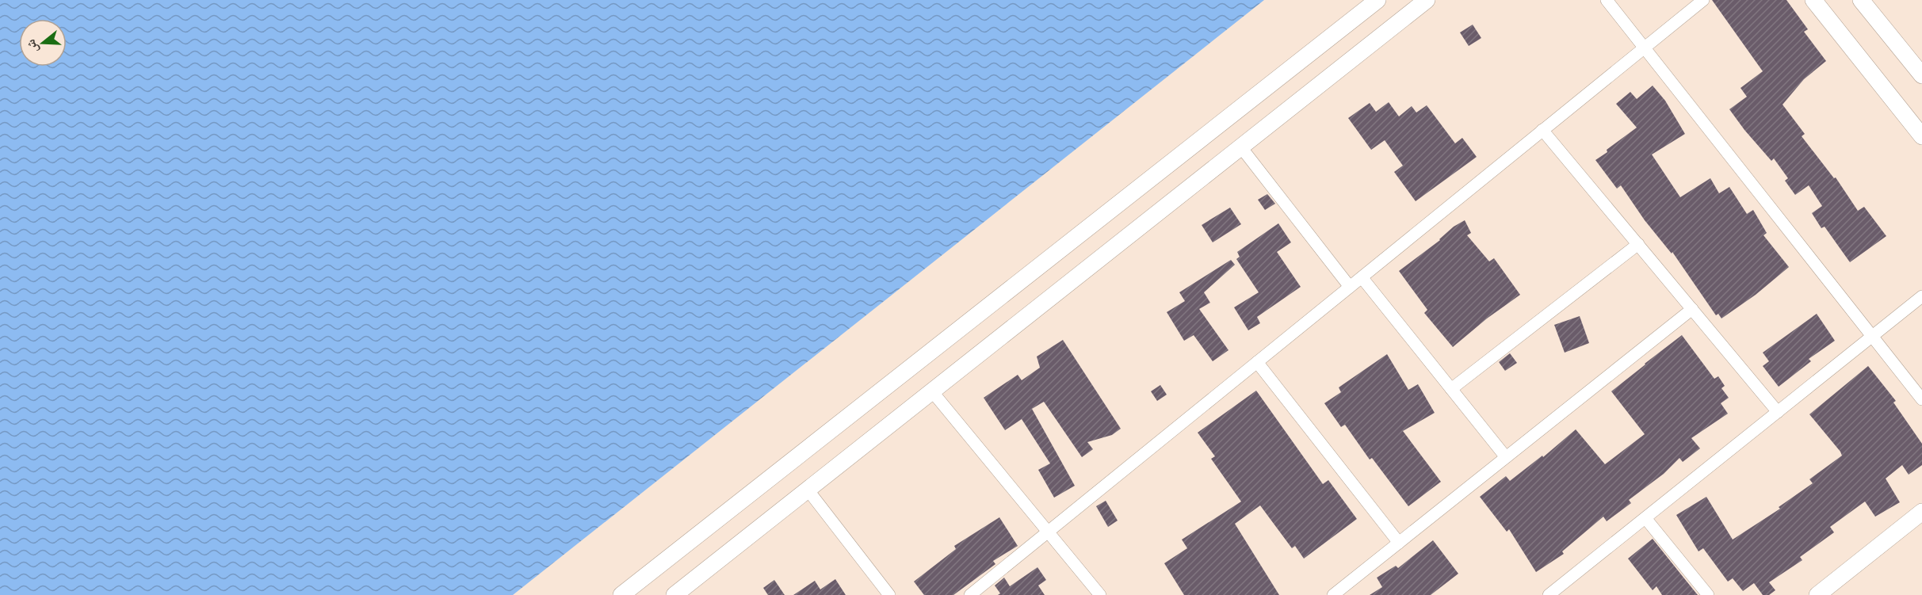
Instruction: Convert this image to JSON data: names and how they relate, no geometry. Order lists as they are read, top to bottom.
{
  "north": "left"
}
